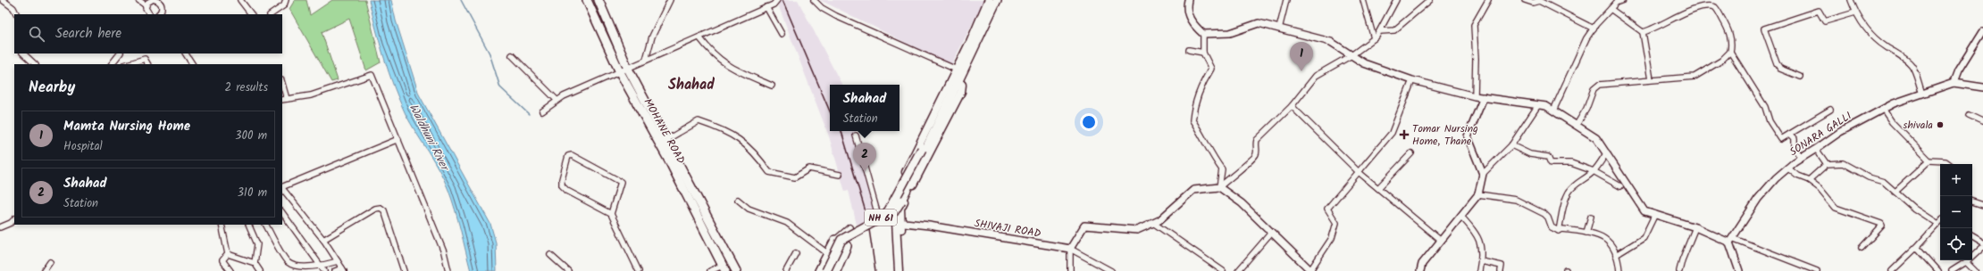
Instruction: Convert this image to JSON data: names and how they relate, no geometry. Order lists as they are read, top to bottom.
{
  "streets": {
    "main road": ["MOHANE ROAD", "NH 61"],
    "street": ["SONARA GALLI", "SHIVAJI ROAD"]
  },
  "districts": ["Shahad"],
  "water": ["Waldhuni River"],
  "places": {
    "other": ["shivala"],
    "health": ["Tomar Nursing Home, Thane"]
  },
  "page": {
    "search": "Search here",
    "pins": ["1", "2"],
    "heading": ["Nearby", "2 results"],
    "popup": ["Shahad", "Station"],
    "list": [
      {
        "mark": "1",
        "name": "Mamta Nursing Home",
        "note": "Hospital",
        "value": "300 m"
      },
      {
        "mark": "2",
        "name": "Shahad",
        "note": "Station",
        "value": "310 m"
      }
    ],
    "map_buttons": ["+", "−"]
  }
}
